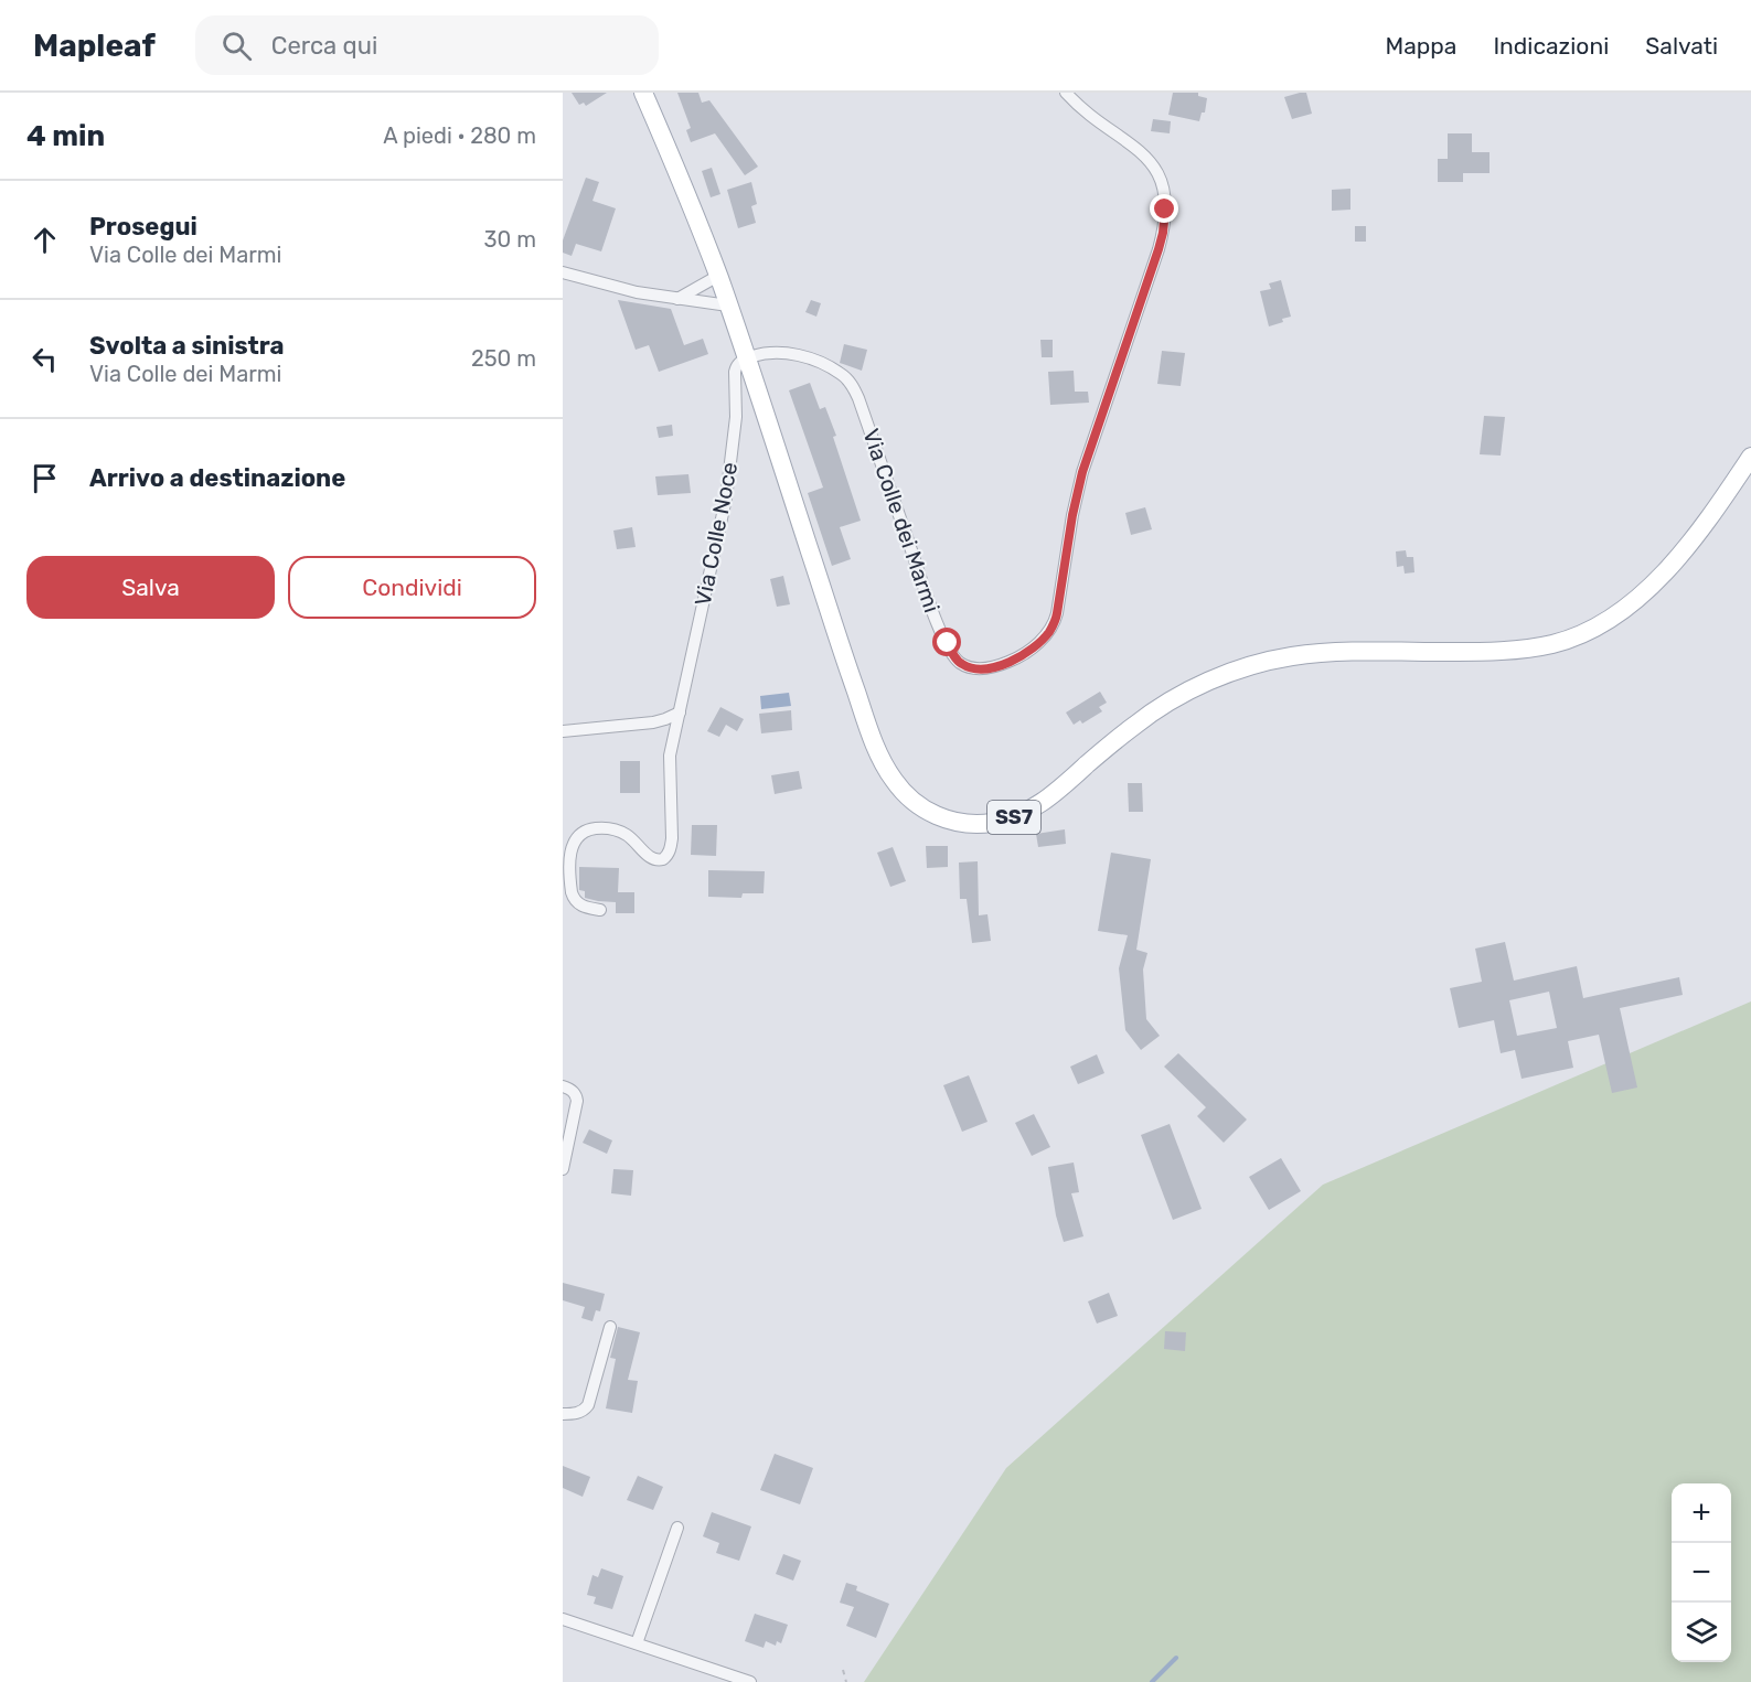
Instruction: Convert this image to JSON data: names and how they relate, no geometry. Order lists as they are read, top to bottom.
{
  "streets": {
    "main road": ["SS7"],
    "street": ["Via Colle dei Marmi", "Via Colle Noce"]
  },
  "crossings": [
    ["Via Colle dei Marmi", "Via Colle Noce"],
    ["Via Colle dei Marmi", "SS7"],
    ["Via Colle Noce", "SS7"]
  ],
  "page": {
    "header": "Mapleaf",
    "search": "Cerca qui",
    "nav": ["Mappa", "Indicazioni", "Salvati"],
    "heading": ["4 min", "A piedi · 280 m"],
    "list": [
      ["Prosegui", "Via Colle dei Marmi", "30 m"],
      ["Svolta a sinistra", "Via Colle dei Marmi", "250 m"],
      "Arrivo a destinazione"
    ],
    "buttons": ["Salva", "Condividi"],
    "map_buttons": ["+", "−"]
  }
}
